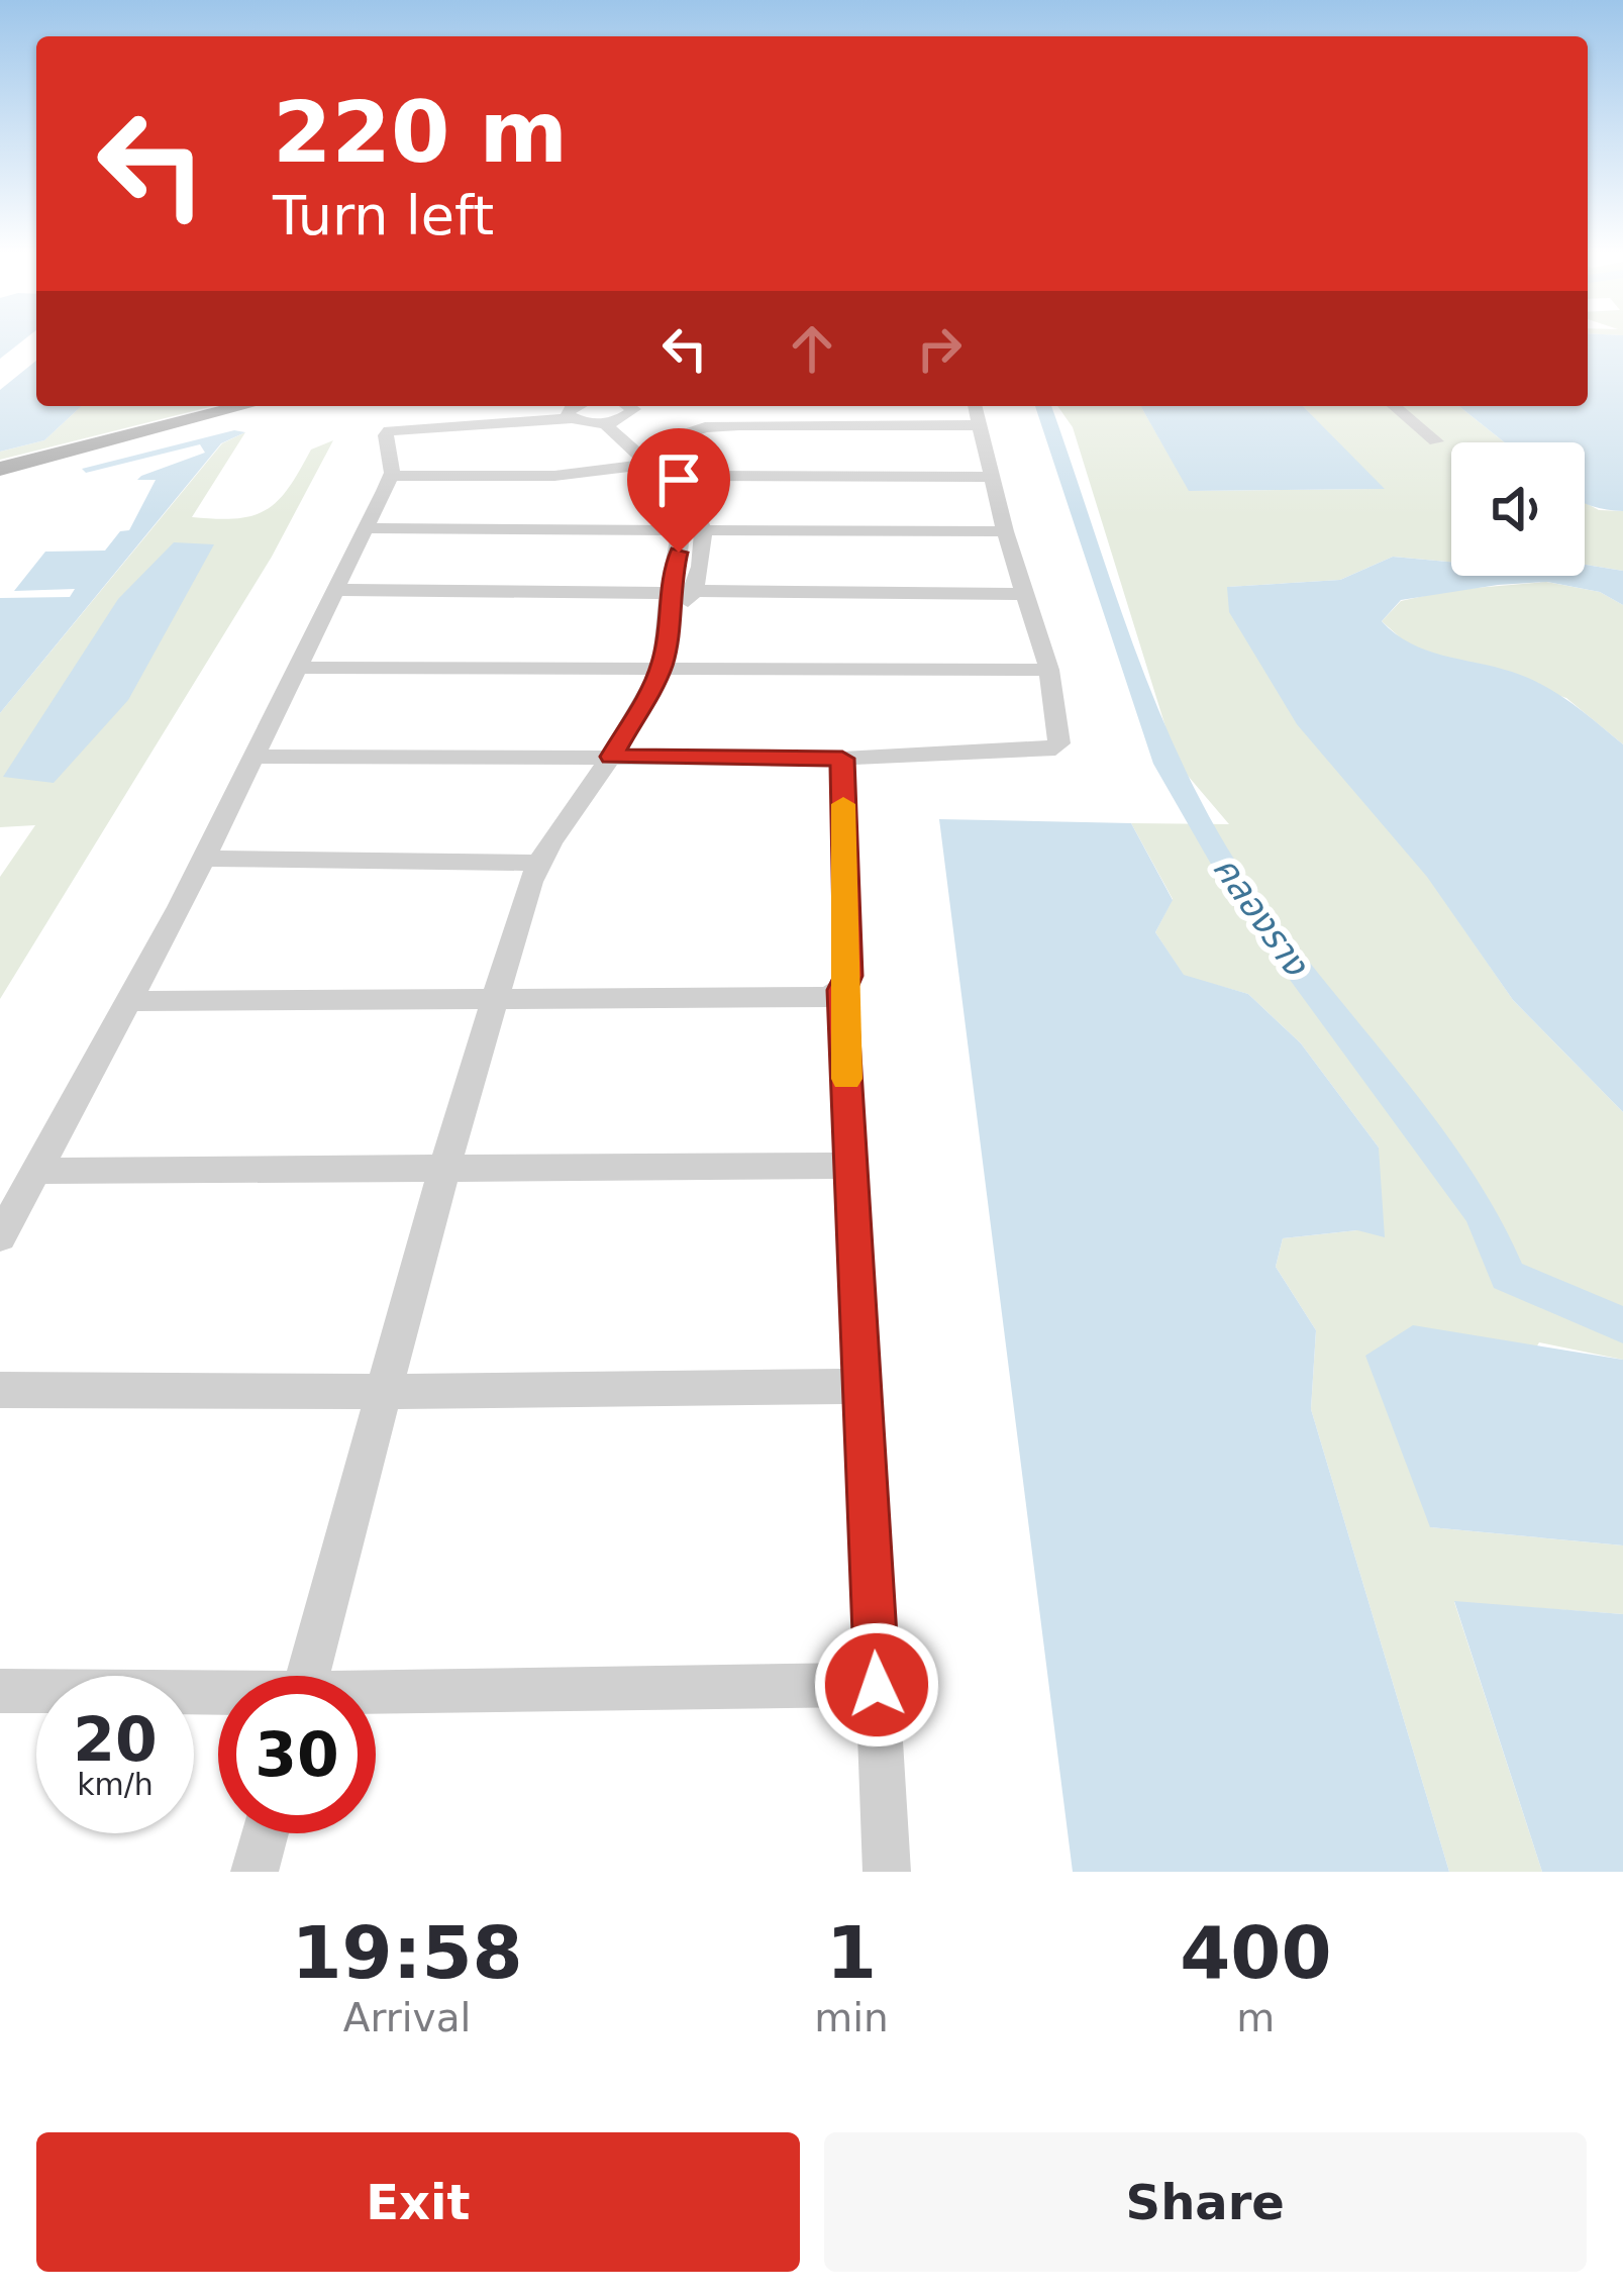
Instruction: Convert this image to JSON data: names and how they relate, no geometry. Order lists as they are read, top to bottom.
{
  "water": ["คลองราง"],
  "page": {
    "turn": ["220 m", "Turn left"],
    "speed": "20 km/h",
    "limit": "30",
    "eta": [
      "19:58",
      "Arrival",
      "1",
      "min",
      "400",
      "m"
    ],
    "buttons": ["Exit", "Share"]
  }
}
